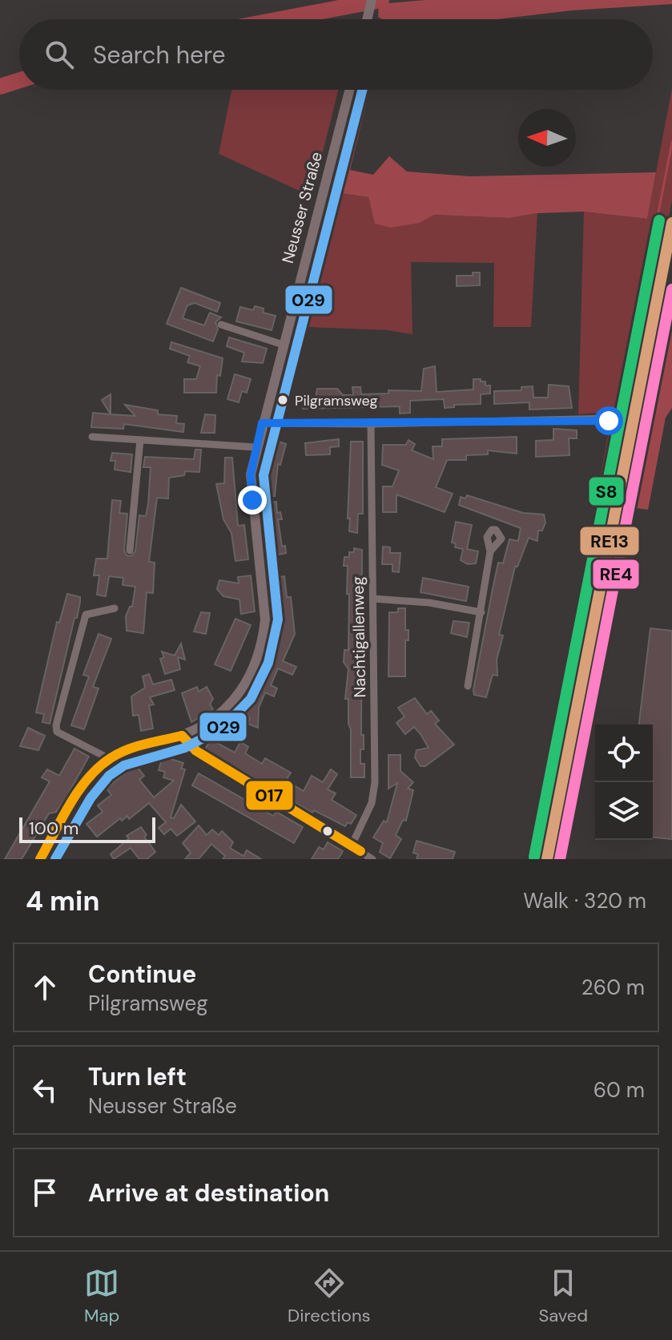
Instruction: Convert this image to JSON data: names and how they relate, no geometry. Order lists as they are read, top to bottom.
{
  "streets": {
    "street": ["Neusser Straße", "Nachtigallenweg"]
  },
  "places": ["Pilgramsweg"],
  "lines": [
    "transit line 029",
    "transit line S8",
    "transit line RE13",
    "transit line RE4",
    "transit line 017"
  ],
  "scale_bar": "100 m",
  "north": "left",
  "page": {
    "search": "Search here",
    "scale": "100 m",
    "heading": ["4 min", "Walk · 320 m"],
    "list": [
      ["Continue", "Pilgramsweg", "260 m"],
      ["Turn left", "Neusser Straße", "60 m"],
      "Arrive at destination"
    ],
    "nav": ["Map", "Directions", "Saved"]
  }
}
